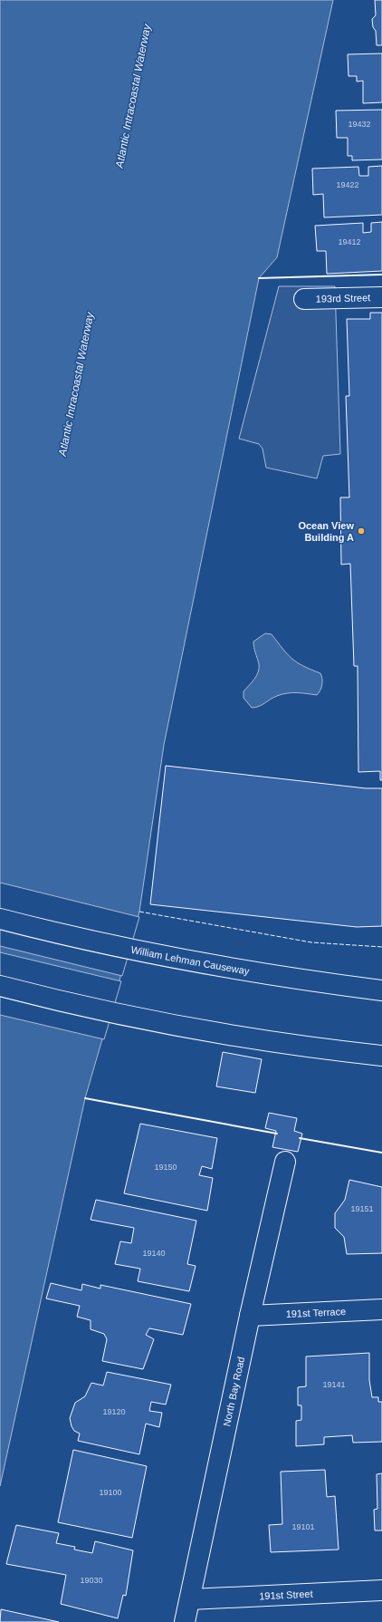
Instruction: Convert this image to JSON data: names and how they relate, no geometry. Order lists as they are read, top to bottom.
{
  "streets": {
    "main road": [
      "193rd Street",
      "William Lehman Causeway",
      "191st Terrace",
      "North Bay Road",
      "191st Street"
    ]
  },
  "crossings": [
    ["191st Terrace", "North Bay Road"],
    ["North Bay Road", "191st Street"]
  ],
  "water": ["Atlantic Intracoastal Waterway"],
  "places": ["Ocean View Building A"],
  "house_numbers": [
    "19432",
    "19422",
    "19412",
    "19150",
    "19151",
    "19140",
    "19141",
    "19120",
    "19100",
    "19101",
    "19030"
  ]
}
